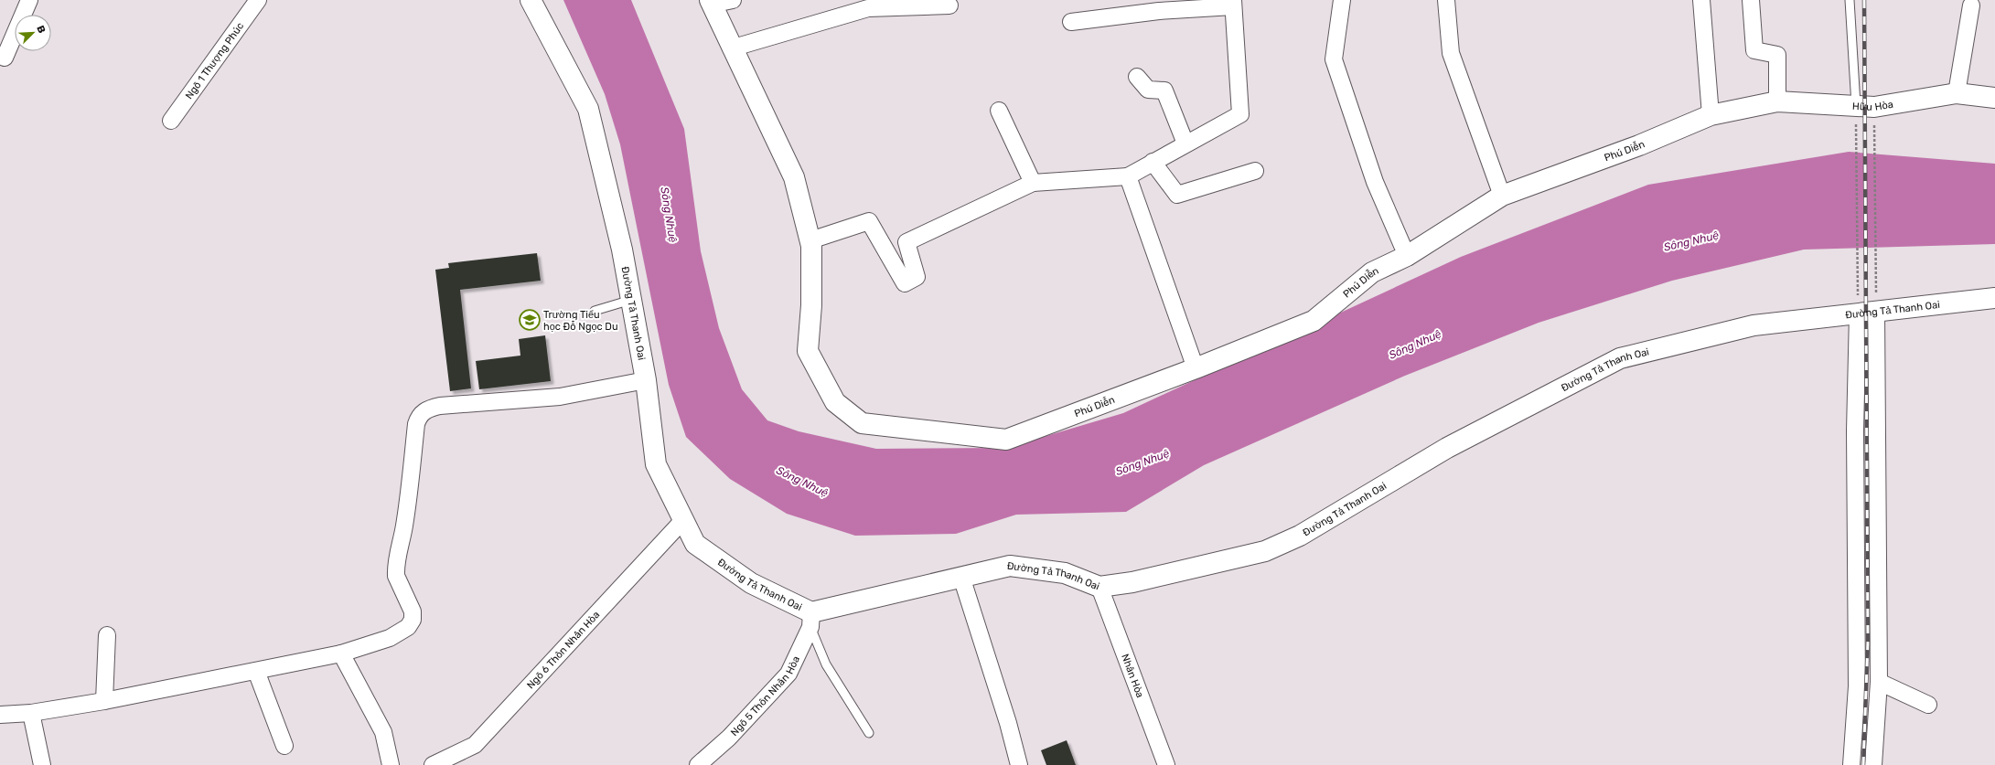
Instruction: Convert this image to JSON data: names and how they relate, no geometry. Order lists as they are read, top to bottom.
{
  "streets": {
    "street": [
      "Ngõ 1 Thượng Phúc",
      "Hữu Hòa",
      "Phú Diễn",
      "Đường Tả Thanh Oai",
      "Ngõ 6 Thôn Nhân Hòa",
      "Nhân Hòa",
      "Ngõ 5 Thôn Nhân Hòa"
    ]
  },
  "crossings": [
    ["Hữu Hòa", "Phú Diễn"],
    ["Đường Tả Thanh Oai", "Ngõ 6 Thôn Nhân Hòa"],
    ["Đường Tả Thanh Oai", "Nhân Hòa"],
    ["Đường Tả Thanh Oai", "Ngõ 5 Thôn Nhân Hòa"]
  ],
  "water": ["Sông Nhuệ"],
  "places": {
    "school or university": ["Trường Tiểu học Đỗ Ngọc Du"]
  },
  "north": "top right"
}
